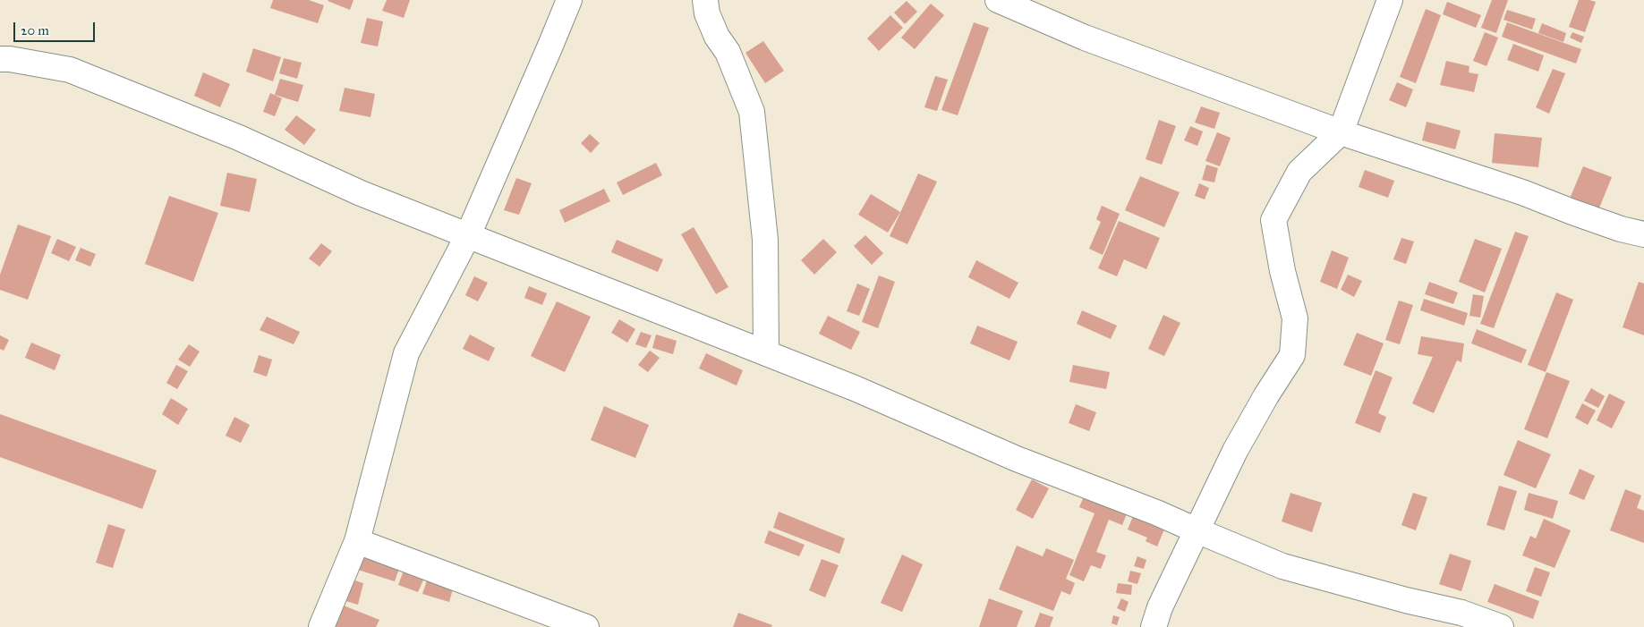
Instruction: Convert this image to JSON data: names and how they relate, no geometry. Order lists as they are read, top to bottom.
{
  "scale_bar": "20 m"
}
